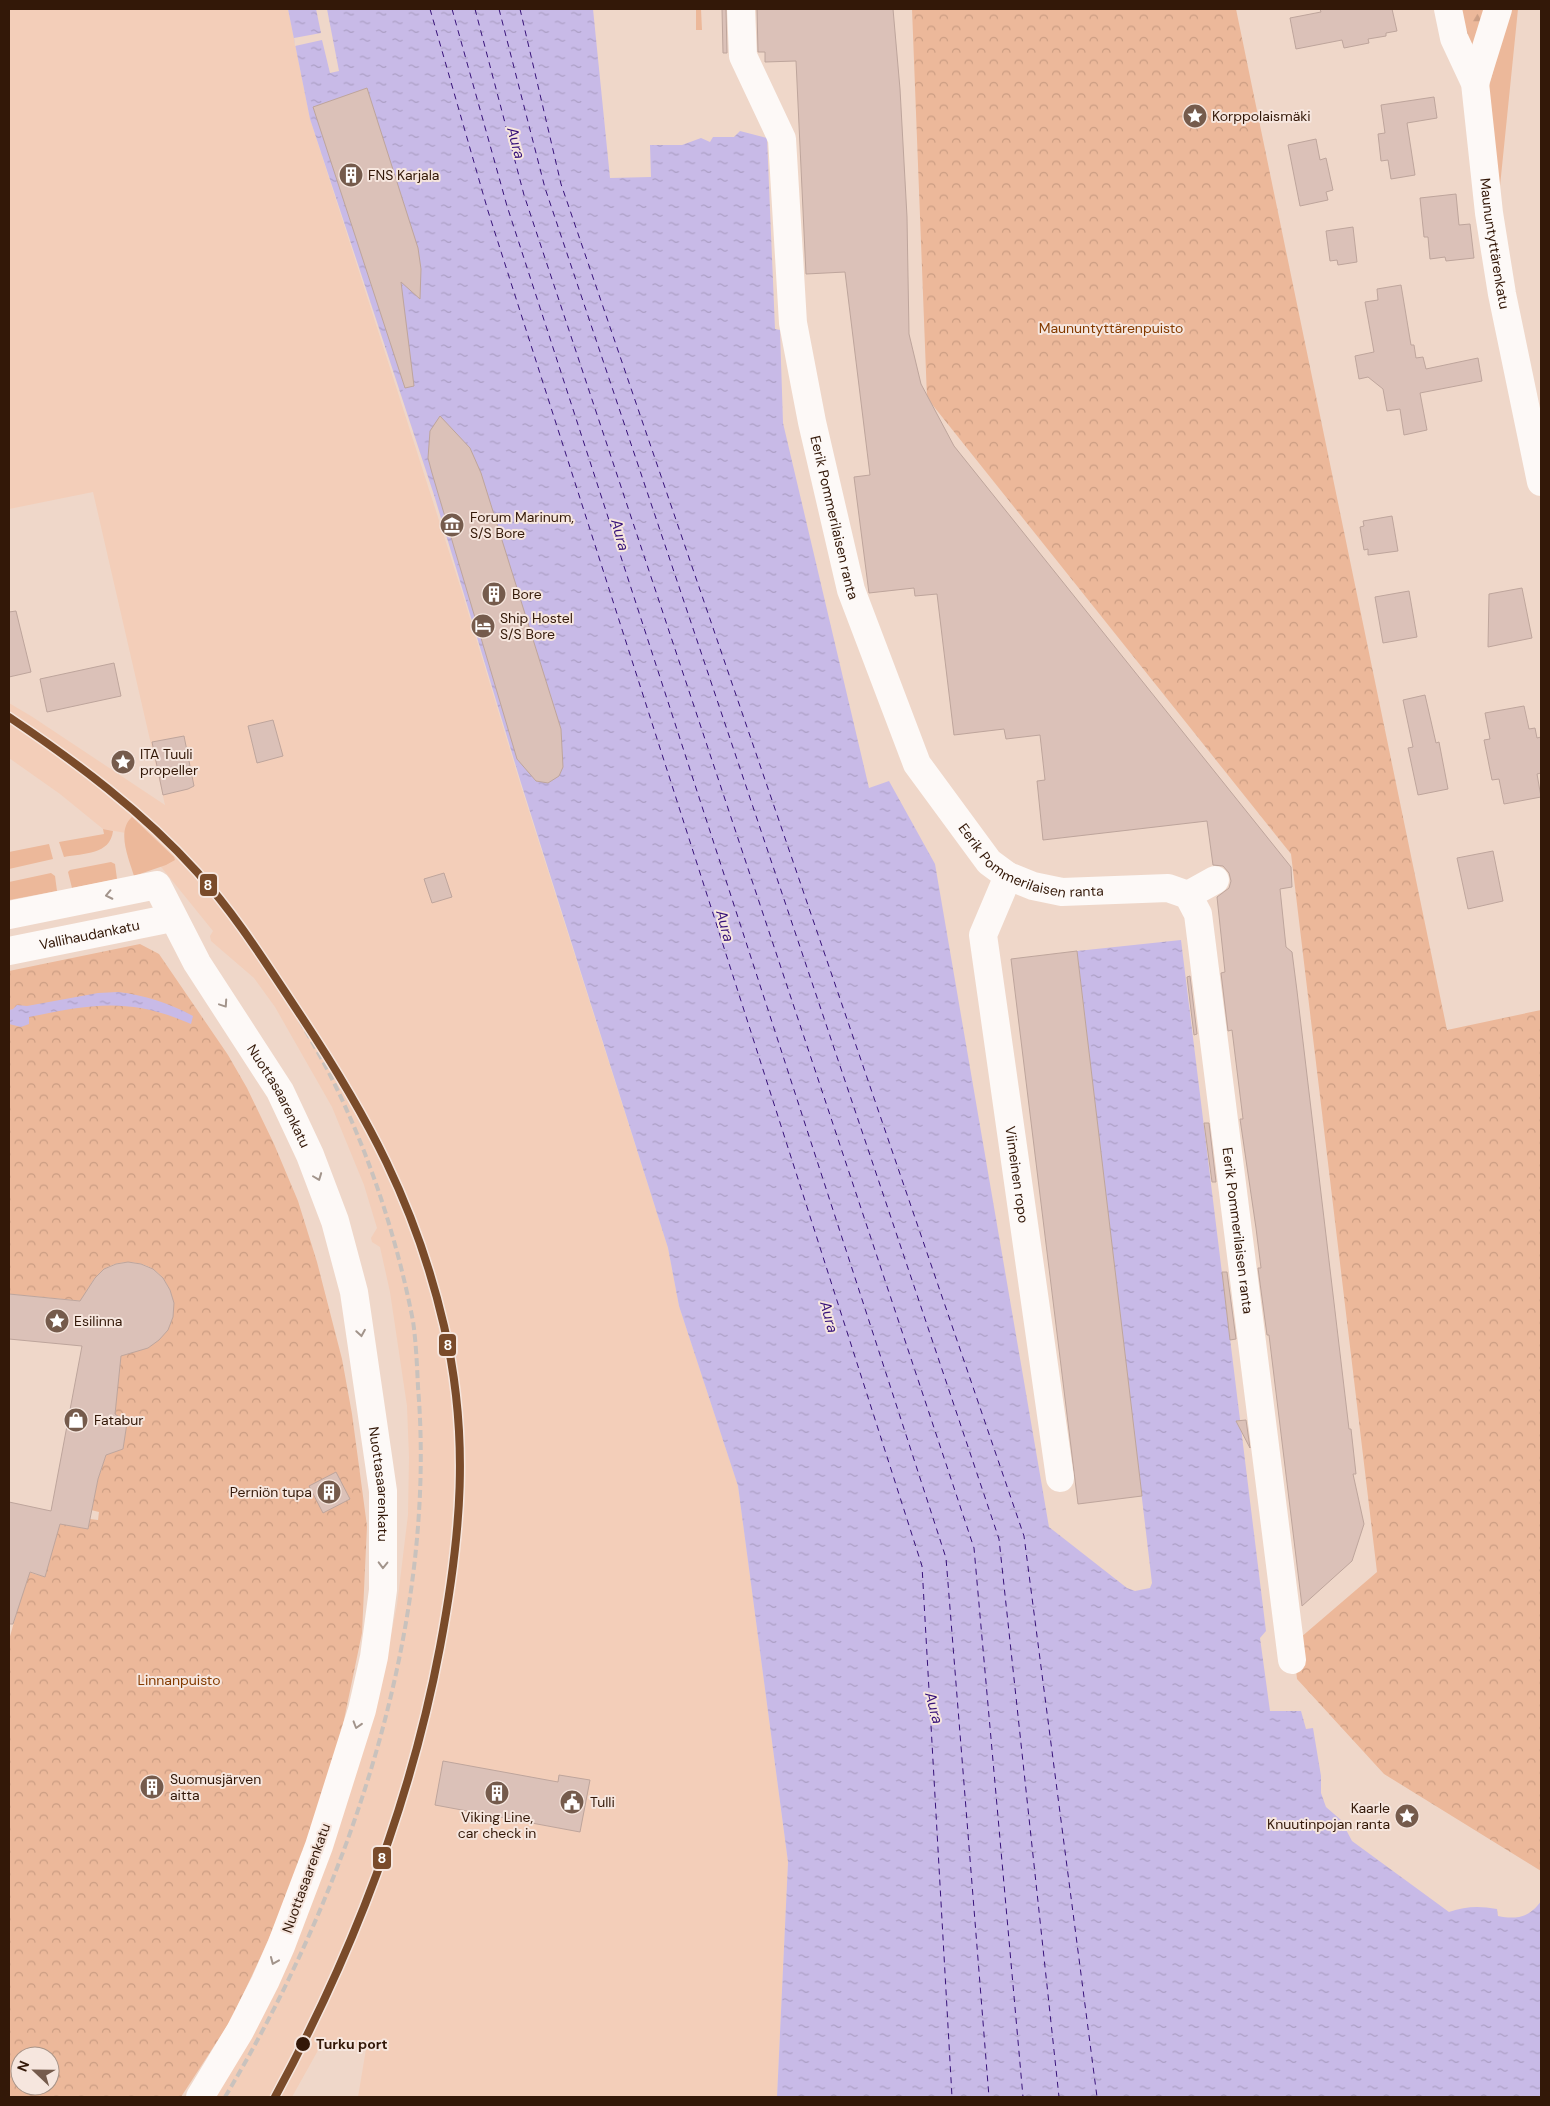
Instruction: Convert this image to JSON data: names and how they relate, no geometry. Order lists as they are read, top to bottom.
{
  "streets": {
    "street": [
      "Maununtyttärenkatu",
      "Eerik Pommerilaisen ranta",
      "Vallihaudankatu",
      "Nuottasaarenkatu",
      "Viimeinen ropo"
    ]
  },
  "crossings": [
    ["Eerik Pommerilaisen ranta", "Viimeinen ropo"],
    ["Vallihaudankatu", "Nuottasaarenkatu"]
  ],
  "one_way": ["Nuottasaarenkatu"],
  "water": ["Aura"],
  "parks": ["Maununtyttärenpuisto", "Linnanpuisto"],
  "places": {
    "place": [
      "Korppolaismäki",
      "ITA Tuuli propeller",
      "Esilinna",
      "Kaarle Knuutinpojan ranta"
    ],
    "building": [
      "FNS Karjala",
      "Bore",
      "Perniön tupa",
      "Suomusjärven aitta",
      "Viking Line, car check in"
    ],
    "museum": ["Forum Marinum, S/S Bore"],
    "hotel": ["Ship Hostel S/S Bore"],
    "shop": ["Fatabur"],
    "public building": ["Tulli"],
    "other": ["Turku port"]
  },
  "lines": ["transit line 8"],
  "north": "left"
}
